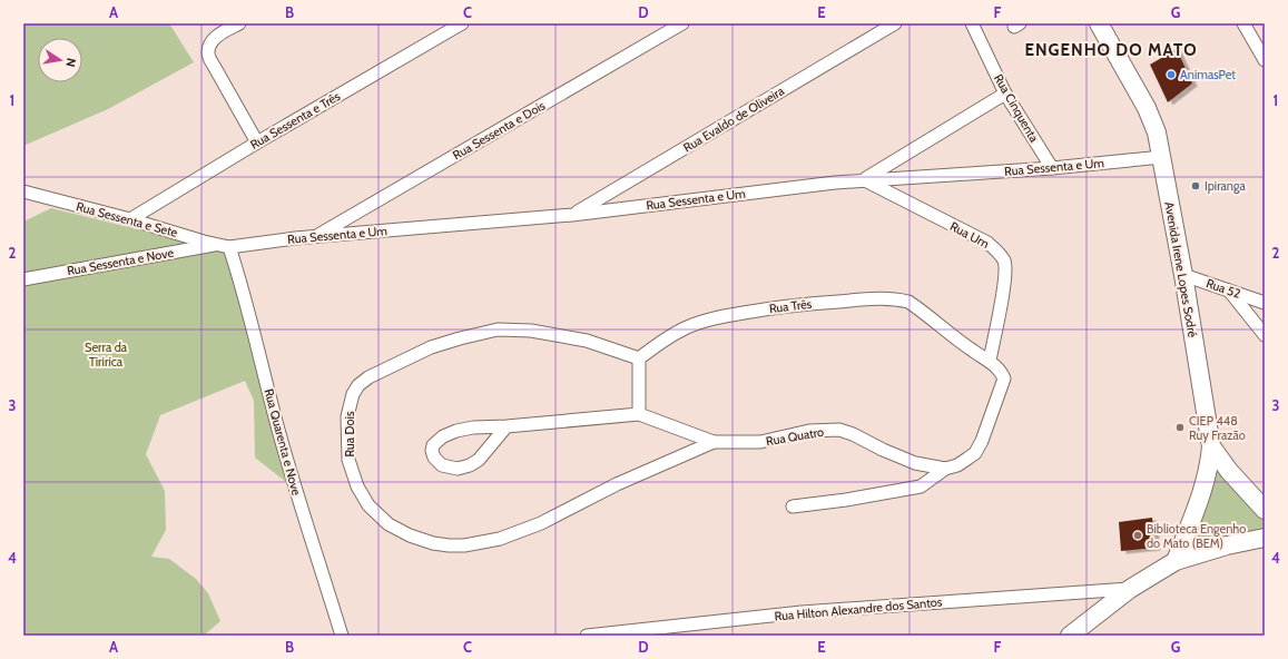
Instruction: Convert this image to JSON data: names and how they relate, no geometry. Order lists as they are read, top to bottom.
{
  "streets": {
    "main road": ["Avenida Irene Lopes Sodré"],
    "street": [
      "Rua Cinquenta",
      "Rua Evaldo de Oliveira",
      "Rua Sessenta e Três",
      "Rua Sessenta e Dois",
      "Rua Sessenta e Um",
      "Rua Sessenta e Sete",
      "Rua Um",
      "Rua Sessenta e Nove",
      "Rua 52",
      "Rua Três",
      "Rua Dois",
      "Rua Quatro",
      "Rua Quarenta e Nove",
      "Rua Hilton Alexandre dos Santos"
    ]
  },
  "crossings": [
    ["Rua Cinquenta", "Rua Sessenta e Um"],
    ["Rua Evaldo de Oliveira", "Rua Sessenta e Um"],
    ["Rua Sessenta e Três", "Rua Sessenta e Sete"],
    ["Rua Sessenta e Dois", "Rua Sessenta e Um"],
    ["Rua Sessenta e Um", "Rua Sessenta e Sete"],
    ["Rua Sessenta e Um", "Rua Um"],
    ["Rua Sessenta e Um", "Rua Sessenta e Nove"],
    ["Rua Sessenta e Um", "Avenida Irene Lopes Sodré"],
    ["Rua Sessenta e Um", "Rua Quarenta e Nove"],
    ["Rua Sessenta e Sete", "Rua Sessenta e Nove"],
    ["Rua Sessenta e Sete", "Rua Quarenta e Nove"],
    ["Rua Um", "Rua Três"],
    ["Rua Sessenta e Nove", "Rua Quarenta e Nove"],
    ["Avenida Irene Lopes Sodré", "Rua 52"],
    ["Rua Três", "Rua Dois"],
    ["Rua Dois", "Rua Quatro"]
  ],
  "districts": ["ENGENHO DO MATO"],
  "parks": ["Serra da Tiririca"],
  "places": [
    "AnimasPet",
    "Ipiranga",
    "CIEP 448 Ruy Frazão",
    "Biblioteca Engenho do Mato (BEM)"
  ],
  "north": "right",
  "grid": {
    "columns": [
      "A",
      "B",
      "C",
      "D",
      "E",
      "F",
      "G"
    ],
    "rows": [
      "1",
      "2",
      "3",
      "4"
    ]
  }
}
